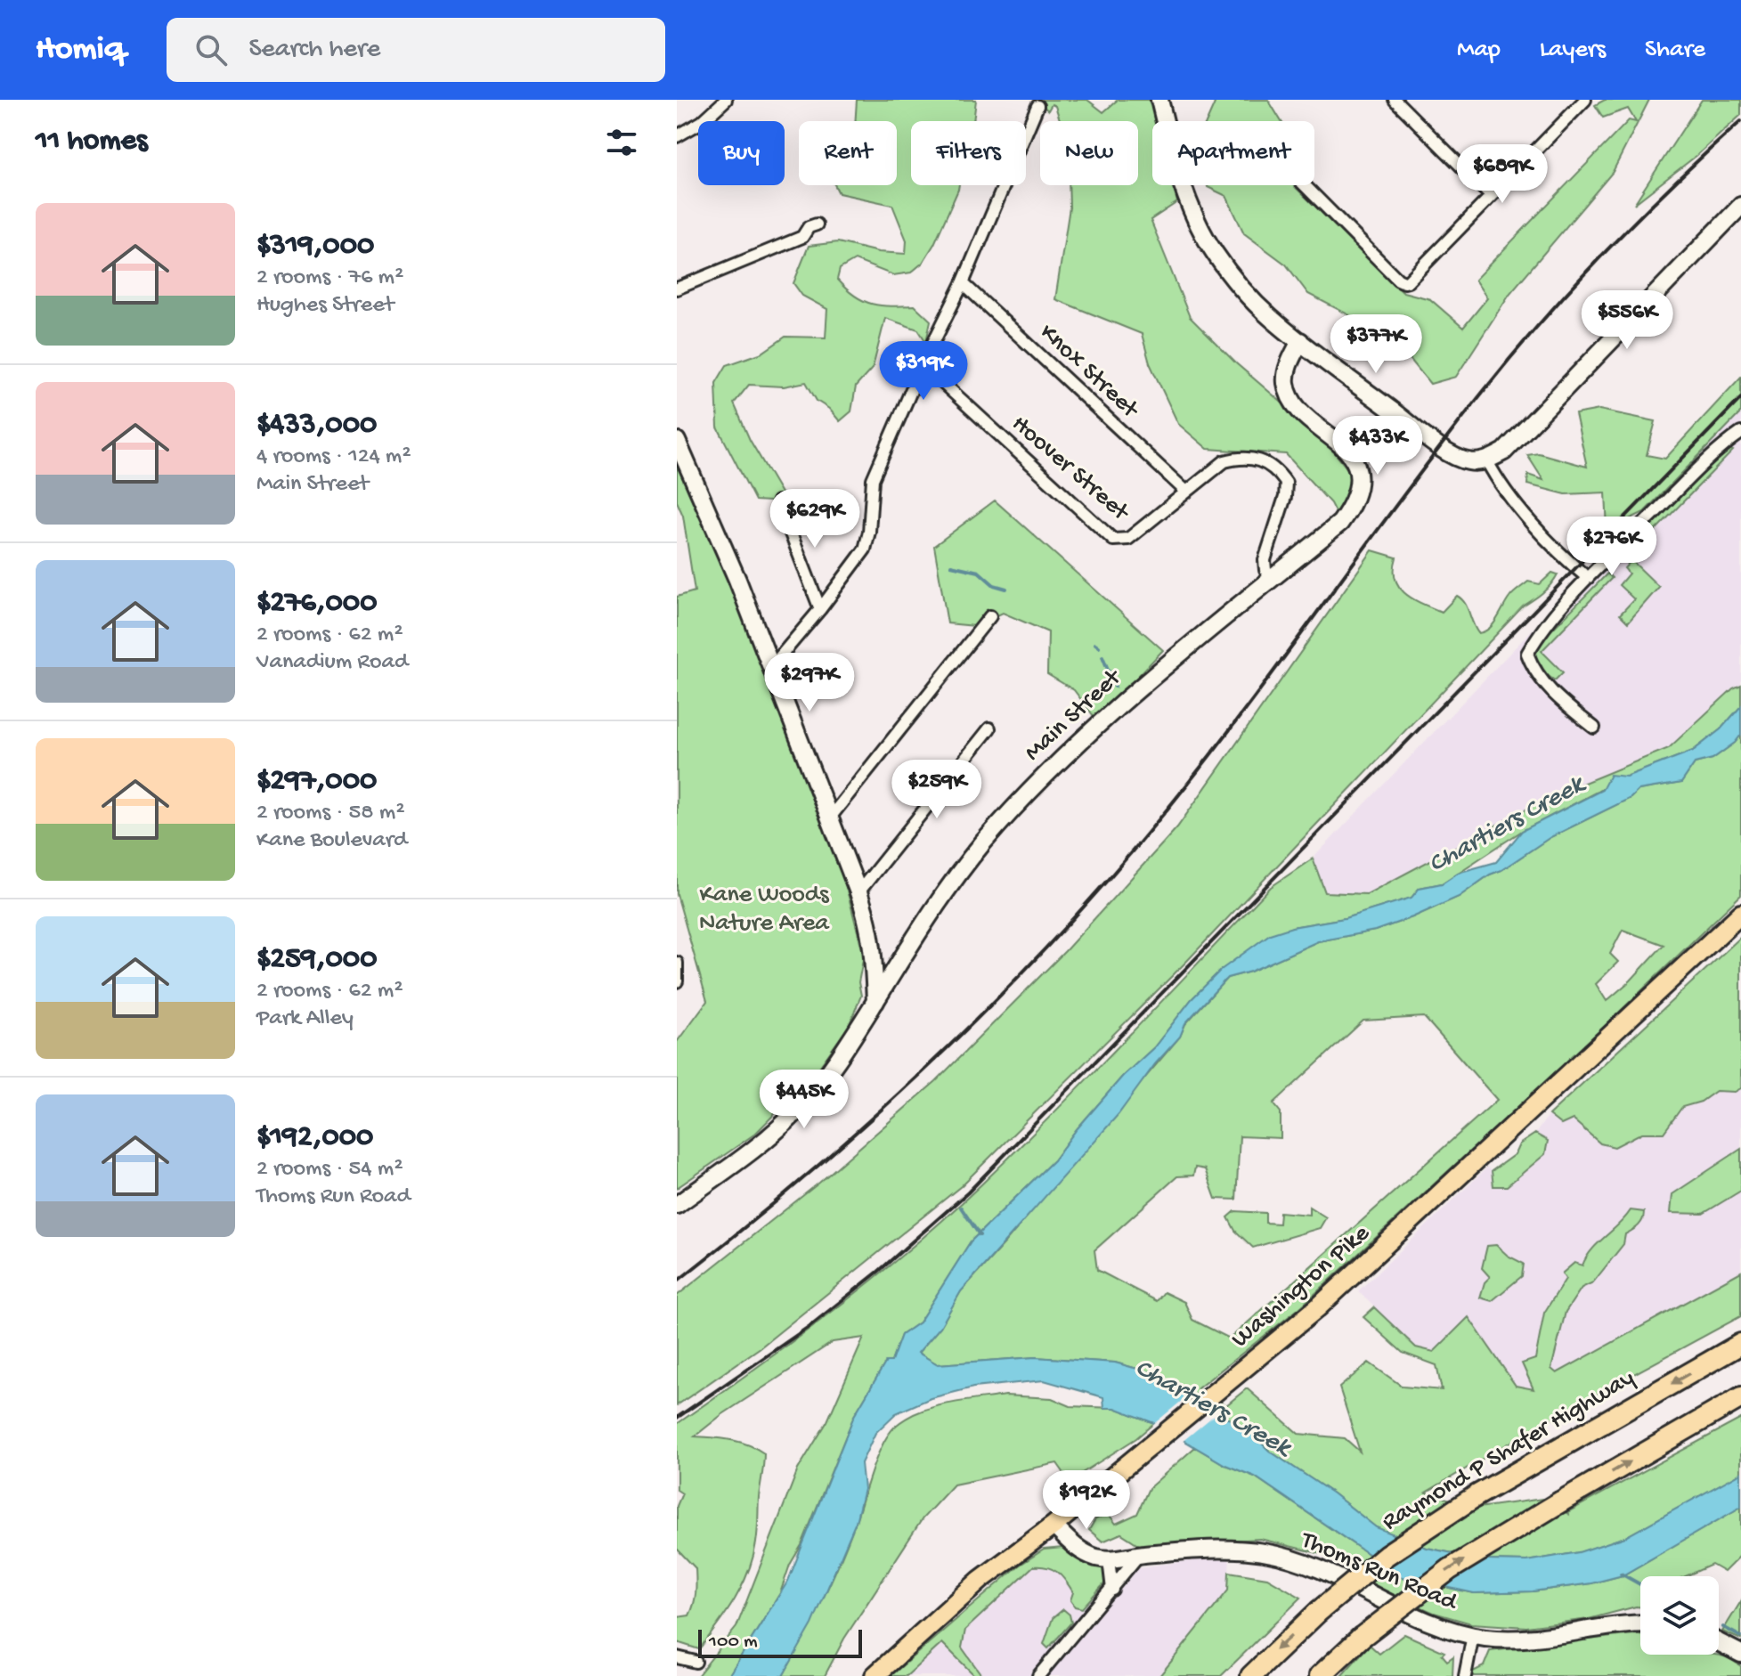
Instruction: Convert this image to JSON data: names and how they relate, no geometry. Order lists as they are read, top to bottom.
{
  "streets": {
    "highway": ["Raymond P Shafer Highway"],
    "main road": ["Washington Pike"],
    "street": [
      "Knox Street",
      "Hoover Street",
      "Main Street",
      "Thoms Run Road"
    ]
  },
  "crossings": [
    ["Knox Street", "Hoover Street"],
    ["Washington Pike", "Thoms Run Road"]
  ],
  "water": ["Chartiers Creek"],
  "parks": ["Kane Woods Nature Area"],
  "scale_bar": "100 m",
  "page": {
    "header": "Homiq",
    "search": "Search here",
    "nav": ["Map", "Layers", "Share"],
    "heading": "11 homes",
    "chip": [
      "Buy",
      "Rent",
      "Filters",
      "New",
      "Apartment"
    ],
    "price": [
      "$689K",
      "$556K",
      "$377K",
      "$319K",
      "$433K",
      "$629K",
      "$276K",
      "$297K",
      "$259K",
      "$445K",
      "$192K"
    ],
    "list": [
      {
        "name": "$319,000",
        "note": "2 rooms · 76 m² · Hughes Street"
      },
      {
        "name": "$433,000",
        "note": "4 rooms · 124 m² · Main Street"
      },
      {
        "name": "$276,000",
        "note": "2 rooms · 62 m² · Vanadium Road"
      },
      {
        "name": "$297,000",
        "note": "2 rooms · 58 m² · Kane Boulevard"
      },
      {
        "name": "$259,000",
        "note": "2 rooms · 62 m² · Park Alley"
      },
      {
        "name": "$192,000",
        "note": "2 rooms · 54 m² · Thoms Run Road"
      }
    ],
    "scale": "100 m"
  }
}
